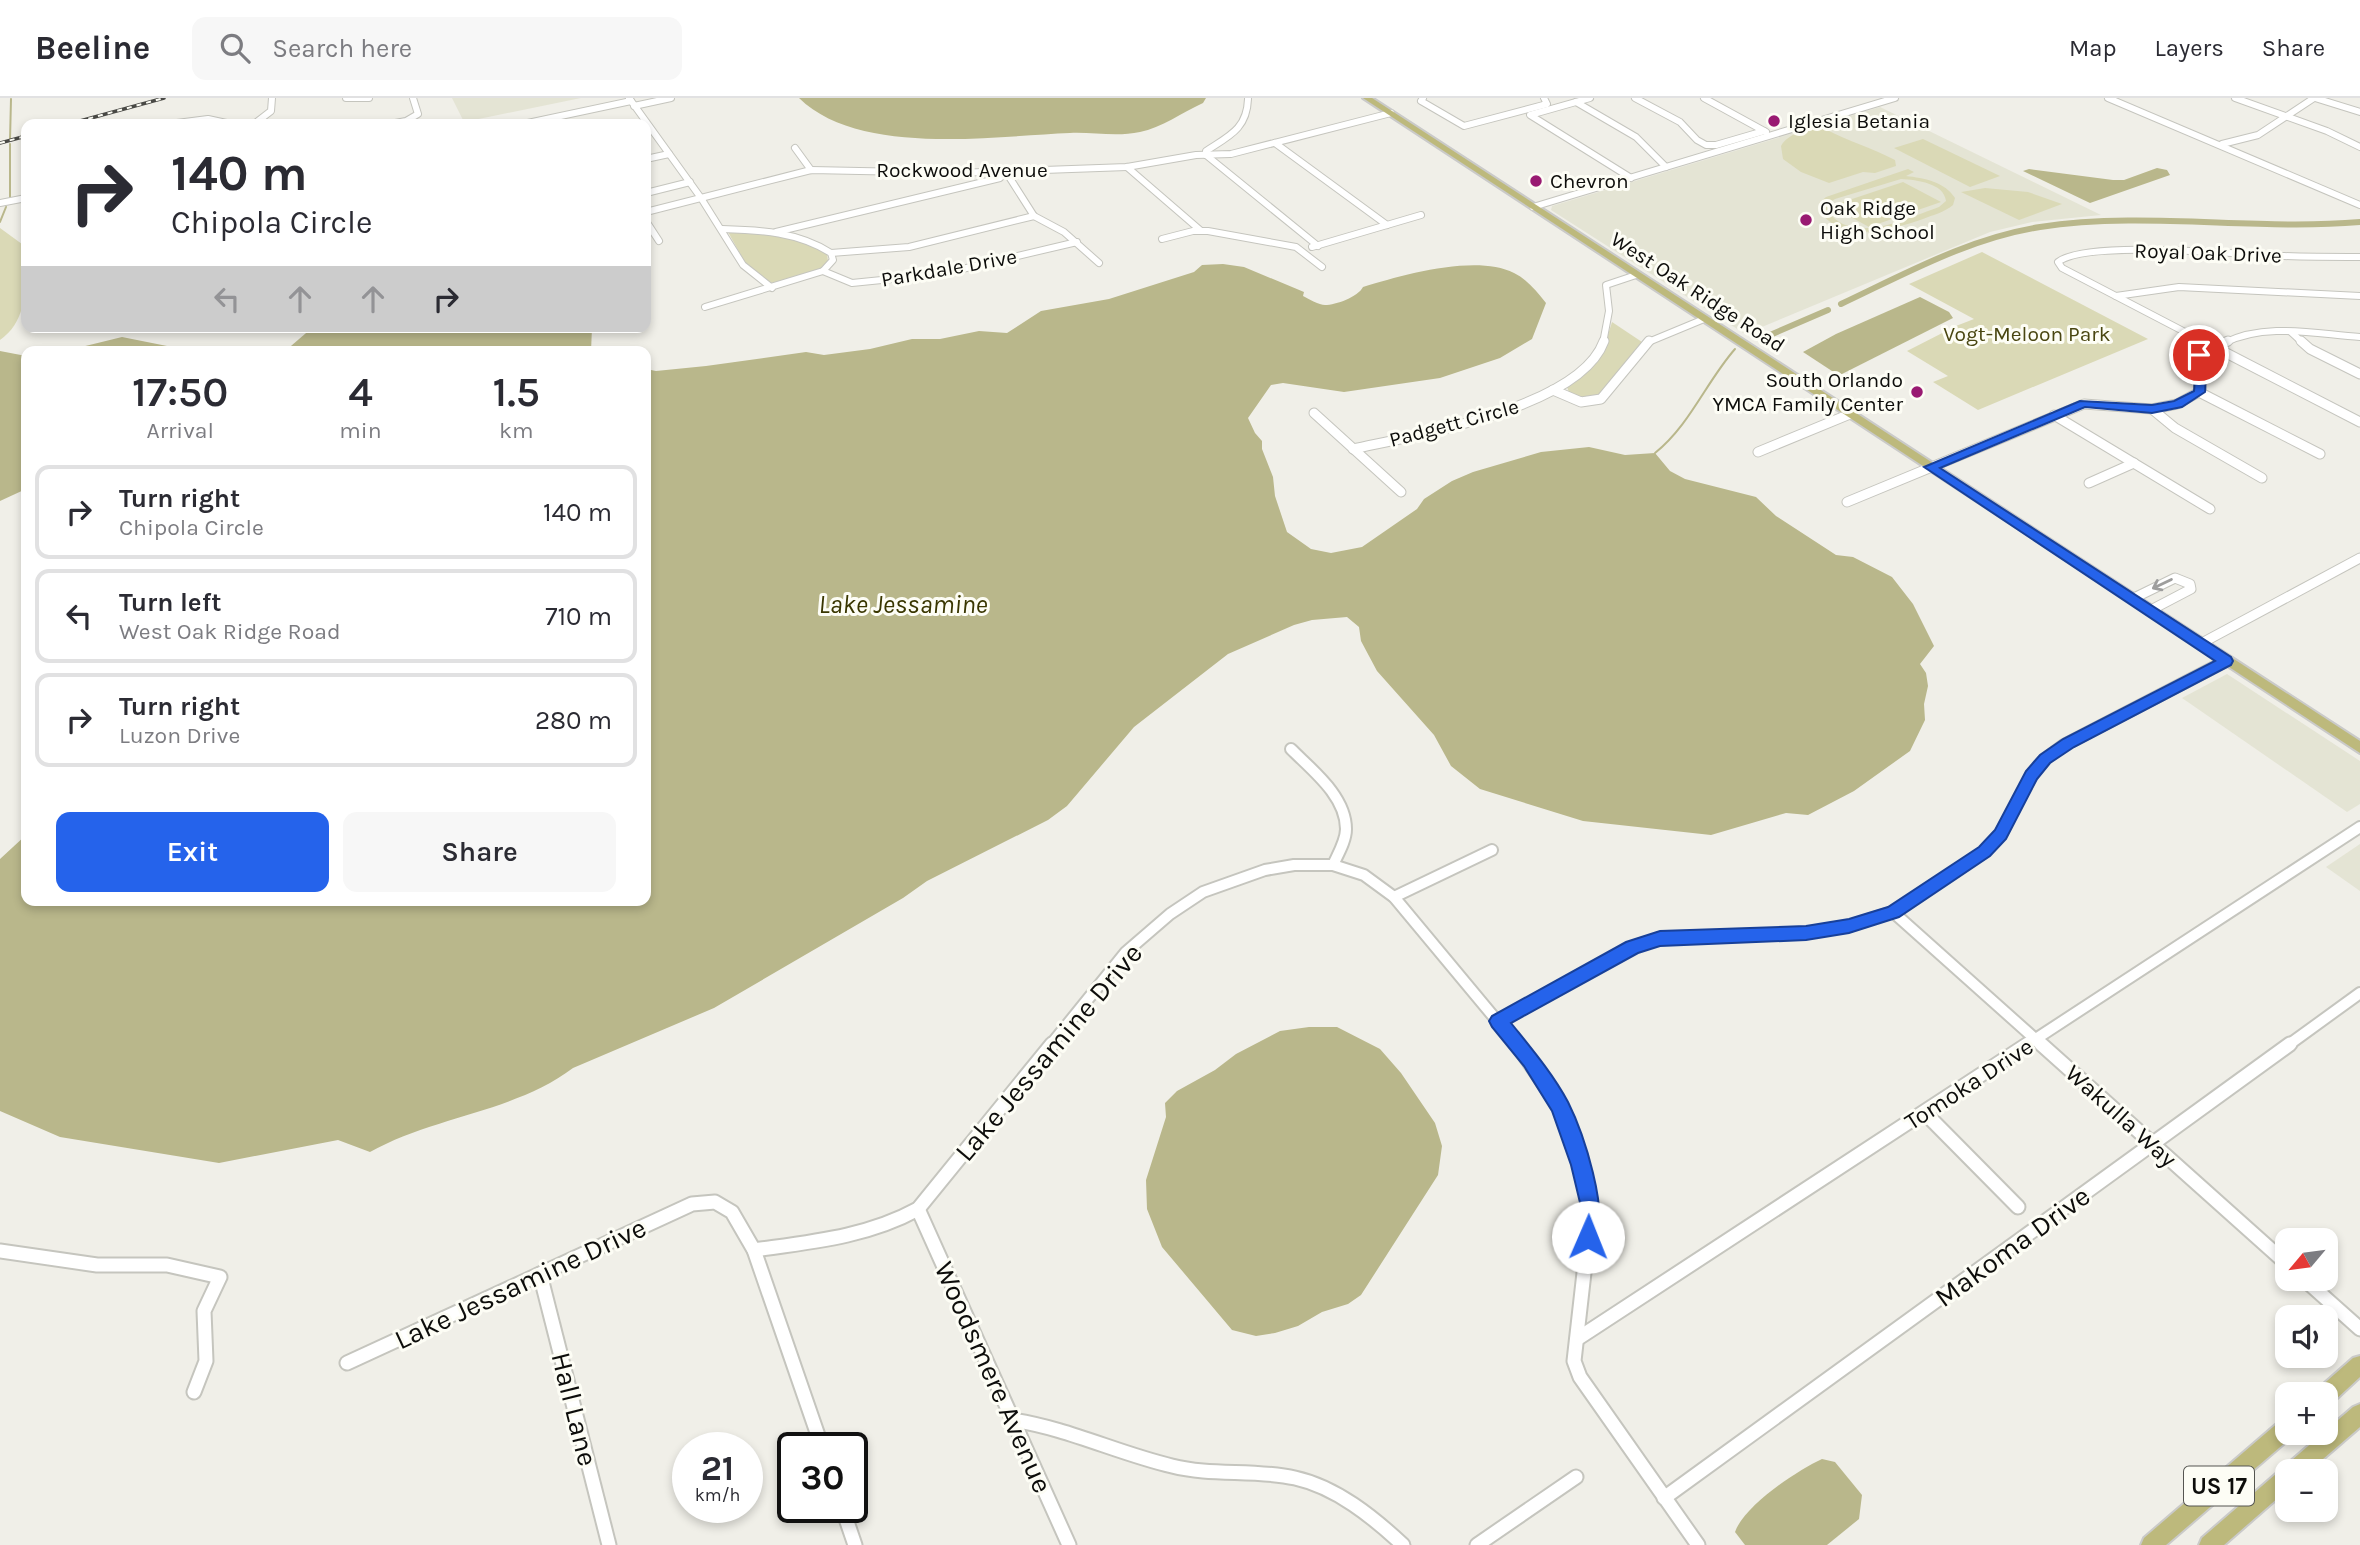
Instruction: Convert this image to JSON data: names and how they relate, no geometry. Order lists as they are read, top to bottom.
{
  "streets": {
    "main road": ["West Oak Ridge Road", "US 17"],
    "street": [
      "Rockwood Avenue",
      "Royal Oak Drive",
      "Parkdale Drive",
      "Padgett Circle",
      "Lake Jessamine Drive",
      "Tomoka Drive",
      "Wakulla Way",
      "Makoma Drive",
      "Woodsmere Avenue",
      "Hall Lane"
    ]
  },
  "crossings": [
    ["Rockwood Avenue", "West Oak Ridge Road"],
    ["West Oak Ridge Road", "Padgett Circle"],
    ["Lake Jessamine Drive", "Tomoka Drive"],
    ["Lake Jessamine Drive", "Makoma Drive"],
    ["Lake Jessamine Drive", "Woodsmere Avenue"],
    ["Lake Jessamine Drive", "Hall Lane"],
    ["Tomoka Drive", "Wakulla Way"],
    ["Wakulla Way", "Makoma Drive"]
  ],
  "water": ["Lake Jessamine"],
  "parks": ["Vogt-Meloon Park"],
  "places": [
    "Iglesia Betania",
    "Chevron",
    "Oak Ridge High School",
    "South Orlando YMCA Family Center"
  ],
  "north": "bottom left",
  "page": {
    "header": "Beeline",
    "search": "Search here",
    "nav": ["Map", "Layers", "Share"],
    "turn": ["140 m", "Chipola Circle"],
    "eta": [
      "17:50",
      "Arrival",
      "4",
      "min",
      "1.5",
      "km"
    ],
    "list": [
      {
        "name": "Turn right",
        "note": "Chipola Circle",
        "value": "140 m"
      },
      {
        "name": "Turn left",
        "note": "West Oak Ridge Road",
        "value": "710 m"
      },
      {
        "name": "Turn right",
        "note": "Luzon Drive",
        "value": "280 m"
      }
    ],
    "buttons": ["Exit", "Share"],
    "map_buttons": ["+", "−"],
    "speed": "21 km/h",
    "limit": "30"
  }
}
